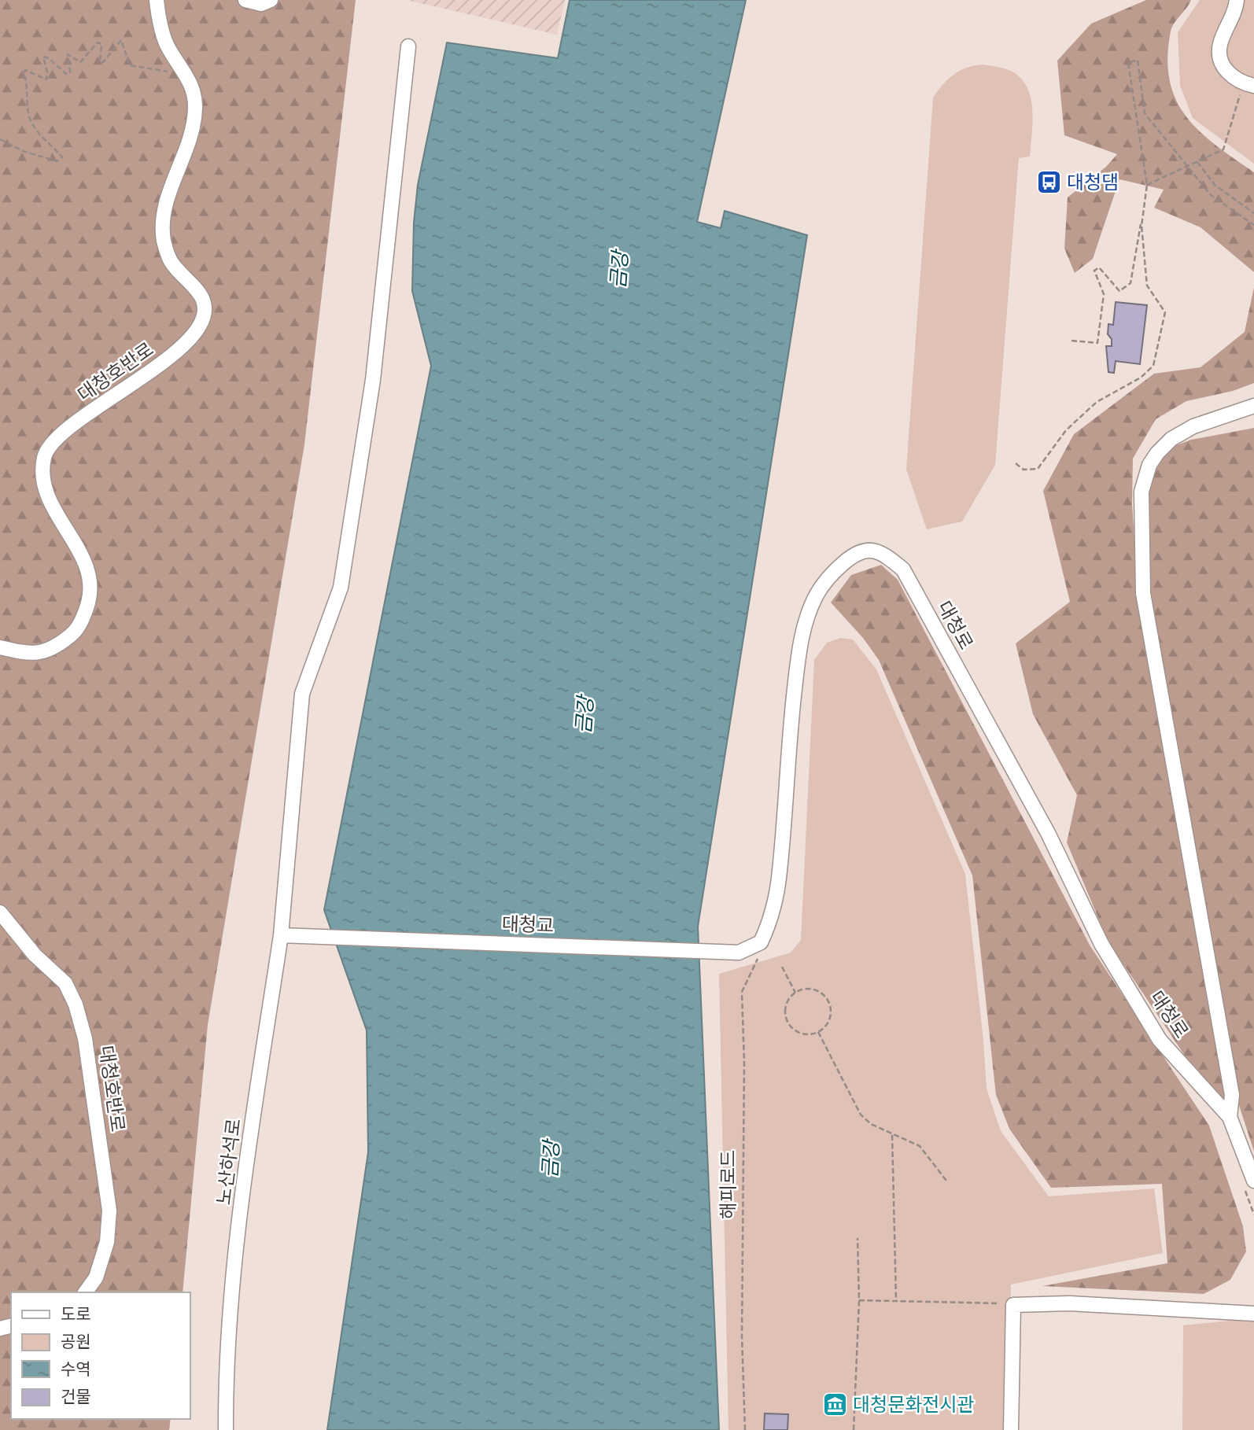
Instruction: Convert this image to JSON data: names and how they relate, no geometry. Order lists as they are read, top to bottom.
{
  "streets": {
    "street": [
      "대청호반로",
      "대청로",
      "대청교",
      "노산하석로"
    ],
    "path": ["해피로드"]
  },
  "crossings": [
    ["대청로", "대청교"],
    ["대청로", "해피로드"],
    ["대청교", "노산하석로"],
    ["대청교", "해피로드"]
  ],
  "water": ["금강"],
  "places": {
    "bus stop": ["대청댐"],
    "museum": ["대청문화전시관"]
  },
  "legend": [
    "도로",
    "공원",
    "수역",
    "건물"
  ]
}
